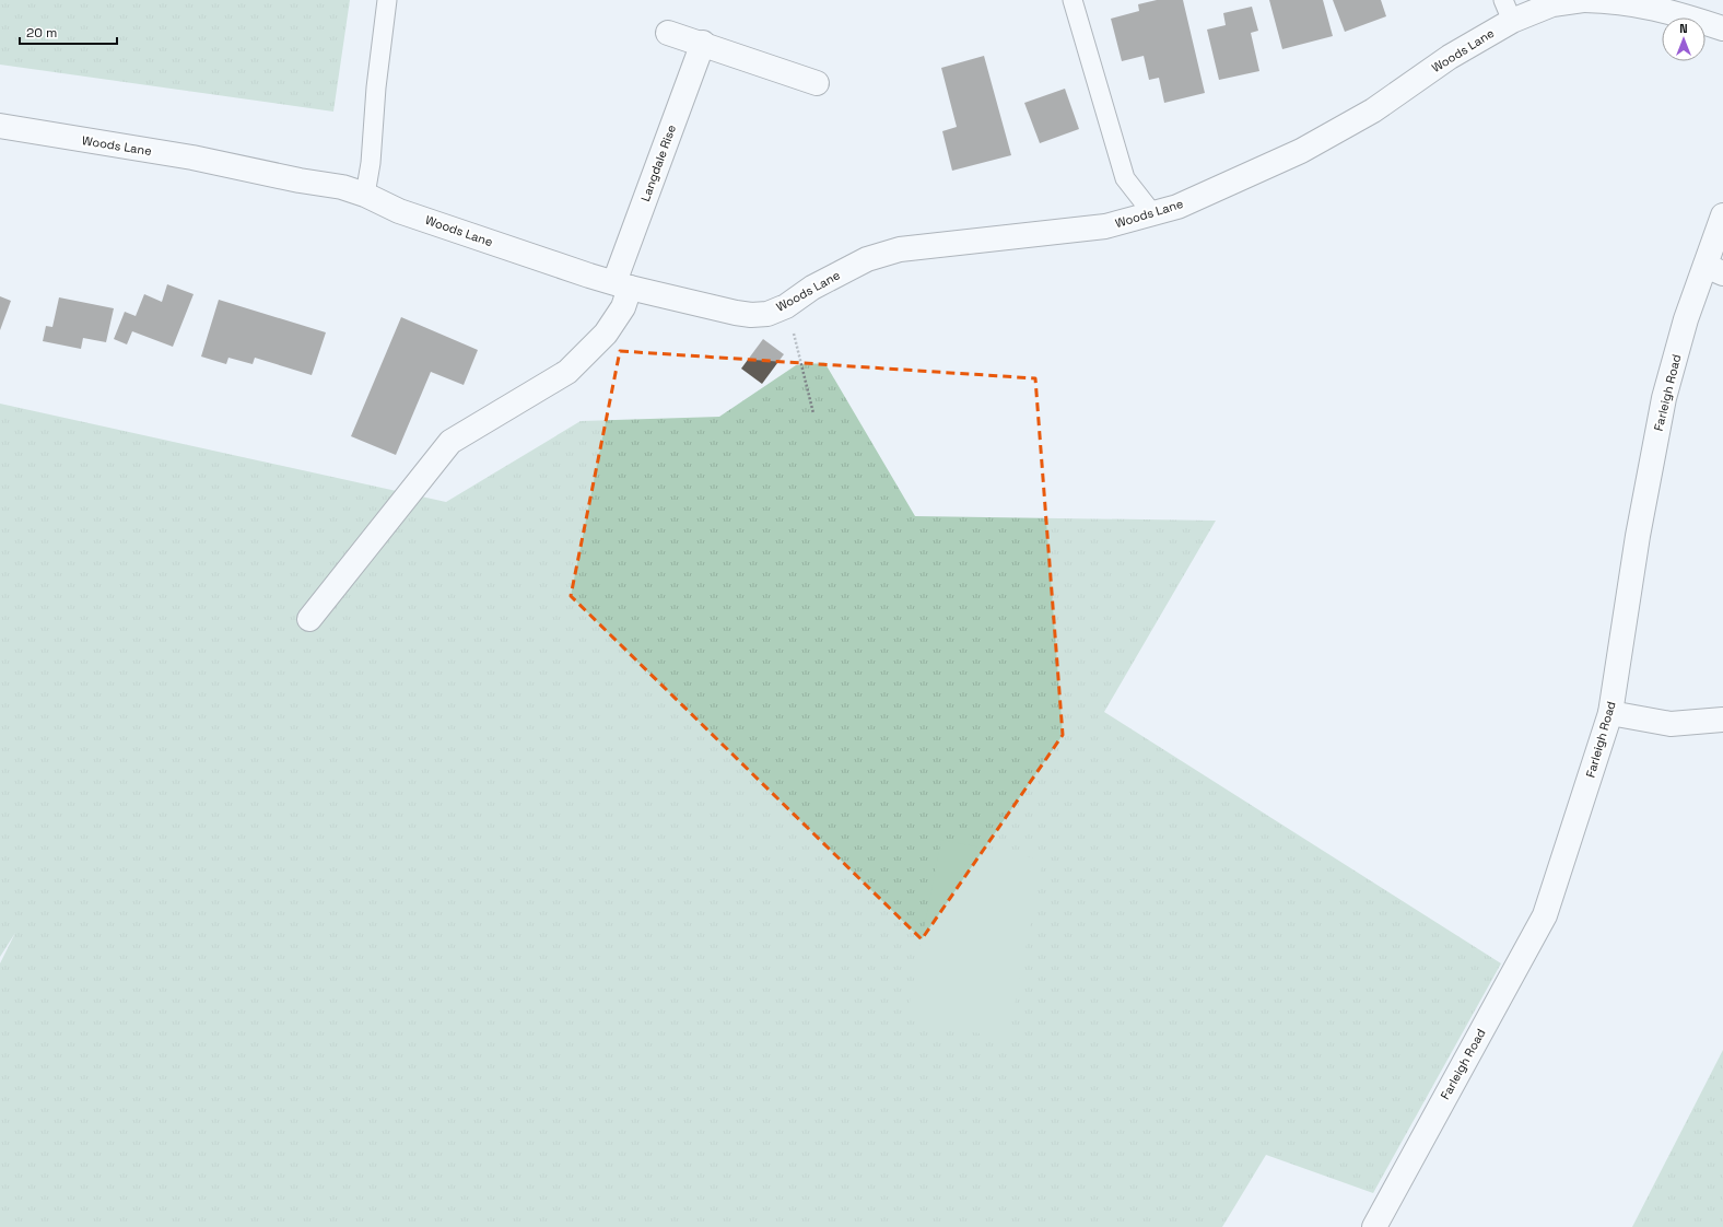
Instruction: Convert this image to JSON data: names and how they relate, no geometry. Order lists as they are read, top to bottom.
{
  "streets": {
    "street": ["Woods Lane", "Langdale Rise", "Farleigh Road"]
  },
  "crossings": [
    ["Woods Lane", "Langdale Rise"]
  ],
  "scale_bar": "20 m",
  "north": "top"
}
